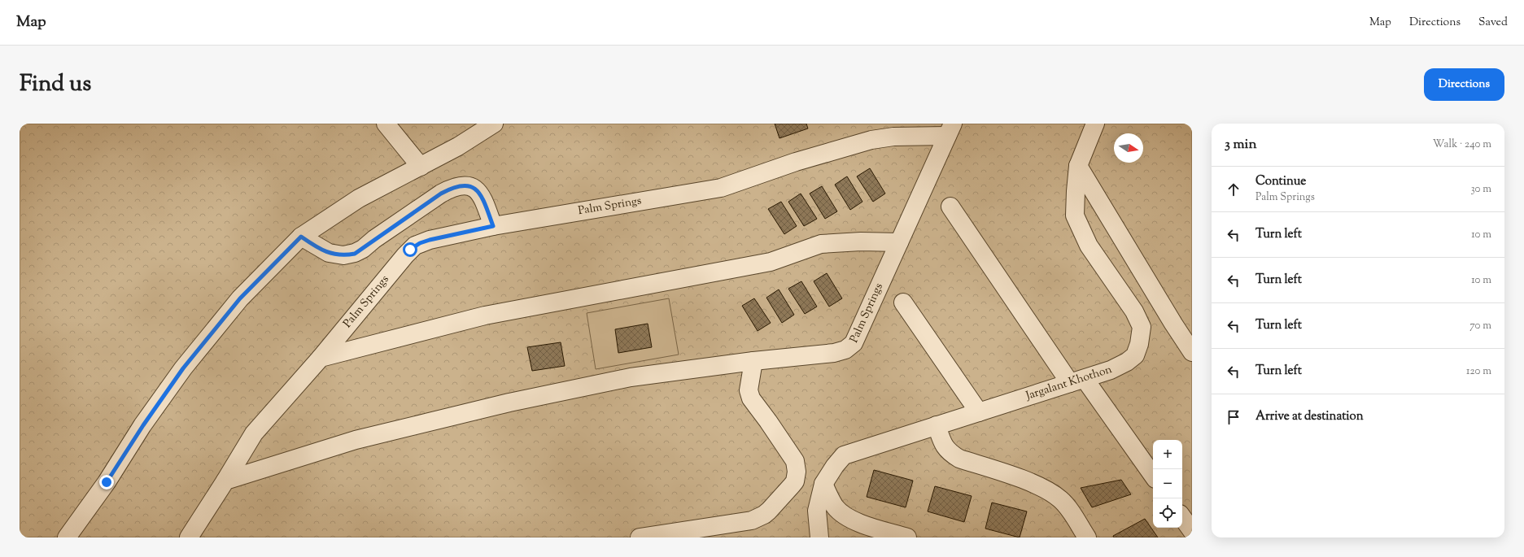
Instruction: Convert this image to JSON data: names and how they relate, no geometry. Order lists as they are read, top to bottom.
{
  "streets": {
    "street": ["Palm Springs", "Jargalant Khothon"]
  },
  "north": "right",
  "page": {
    "header": "Map",
    "nav": ["Map", "Directions", "Saved"],
    "title": "Find us",
    "buttons": "Directions",
    "heading": ["3 min", "Walk · 240 m"],
    "list": [
      ["Continue", "Palm Springs", "30 m"],
      ["Turn left", "10 m"],
      ["Turn left", "10 m"],
      ["Turn left", "70 m"],
      ["Turn left", "120 m"],
      "Arrive at destination"
    ],
    "map_buttons": ["+", "−"]
  }
}
